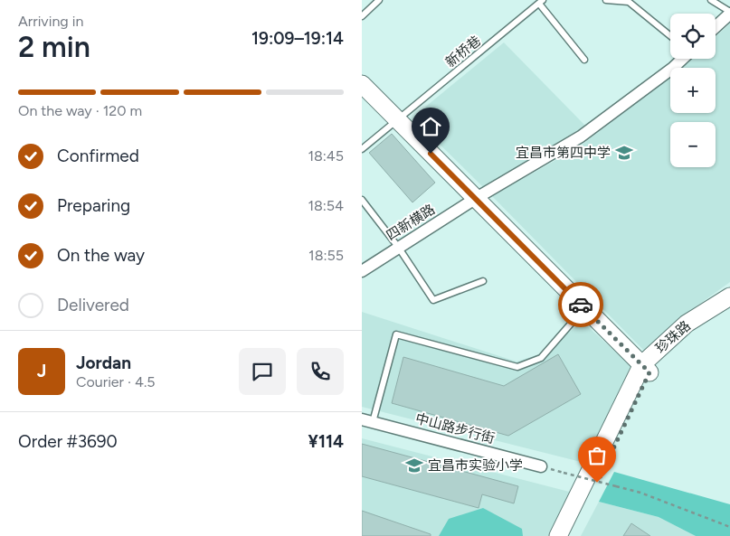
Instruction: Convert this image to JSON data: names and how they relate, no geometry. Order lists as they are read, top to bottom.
{
  "streets": {
    "main road": ["珍珠路"],
    "street": ["四新横路", "中山路步行街"],
    "lane": ["新桥巷"]
  },
  "places": {
    "school or university": ["宜昌市第四中学", "宜昌市实验小学"]
  },
  "page": {
    "heading": ["2 min", "Arriving in", "19:09–19:14"],
    "panel": [
      "Jordan",
      "Courier · 4.5",
      "Order #3690",
      "¥114"
    ],
    "map_buttons": ["+", "−"],
    "bar": "On the way · 120 m",
    "list": [
      ["Confirmed", "18:45"],
      ["Preparing", "18:54"],
      ["On the way", "18:55"],
      "Delivered"
    ],
    "round": "J"
  }
}
